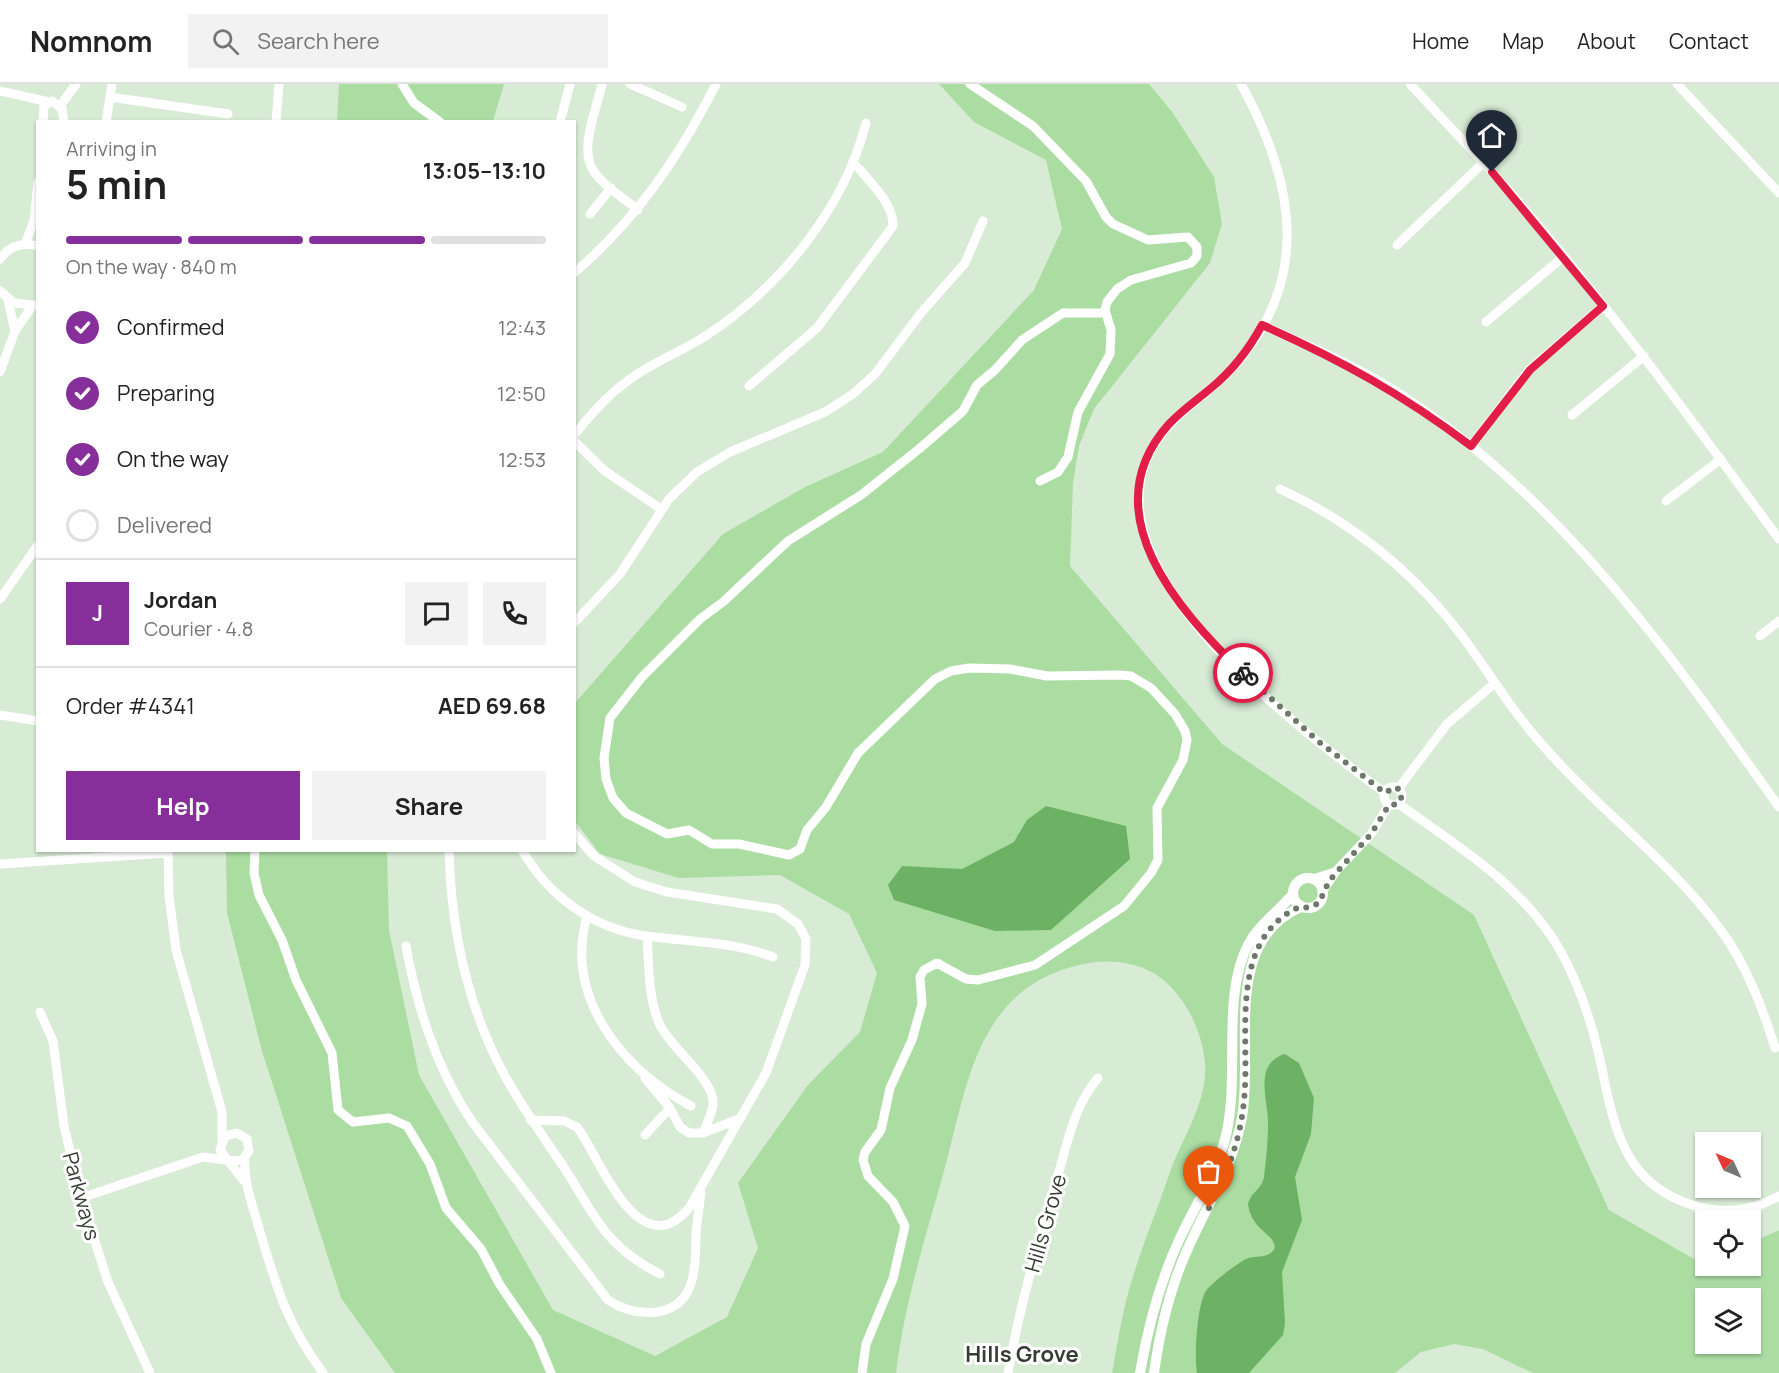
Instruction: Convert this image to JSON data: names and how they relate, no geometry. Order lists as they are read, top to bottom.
{
  "streets": {
    "street": ["Parkways", "Hills Grove"]
  },
  "districts": ["Hills Grove"],
  "north": "top left",
  "page": {
    "header": "Nomnom",
    "search": "Search here",
    "nav": [
      "Home",
      "Map",
      "About",
      "Contact"
    ],
    "heading": ["5 min", "Arriving in", "13:05–13:10"],
    "panel": [
      "Jordan",
      "Courier · 4.8",
      "Order #4341",
      "AED 69.68"
    ],
    "bar": "On the way · 840 m",
    "list": [
      ["Confirmed", "12:43"],
      ["Preparing", "12:50"],
      ["On the way", "12:53"],
      "Delivered"
    ],
    "round": "J",
    "buttons": ["Help", "Share"]
  }
}
